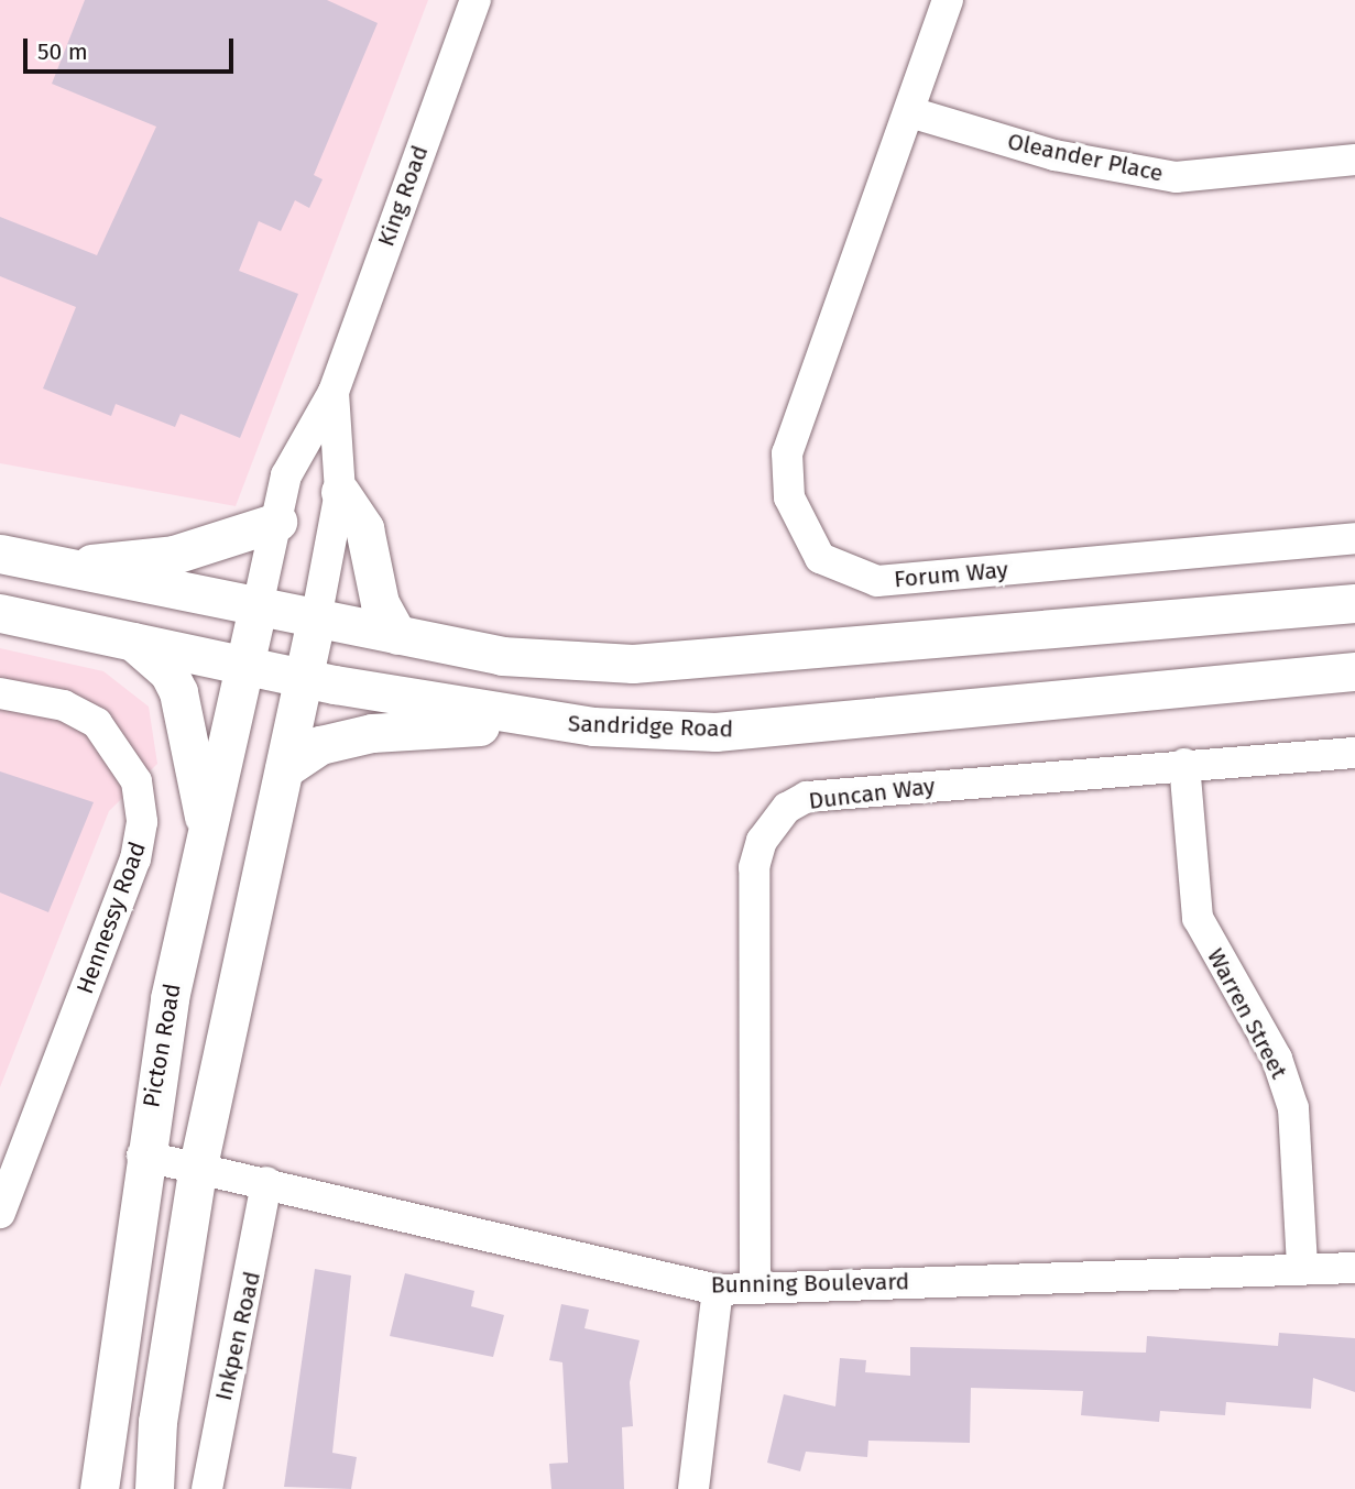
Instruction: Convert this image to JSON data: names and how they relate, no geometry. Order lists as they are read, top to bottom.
{
  "streets": {
    "main road": ["Sandridge Road", "Picton Road"],
    "street": [
      "Oleander Place",
      "King Road",
      "Forum Way",
      "Duncan Way",
      "Hennessy Road",
      "Warren Street",
      "Bunning Boulevard",
      "Inkpen Road"
    ]
  },
  "crossings": [
    ["Oleander Place", "Forum Way"],
    ["King Road", "Picton Road"],
    ["Sandridge Road", "Picton Road"],
    ["Duncan Way", "Warren Street"],
    ["Duncan Way", "Bunning Boulevard"],
    ["Warren Street", "Bunning Boulevard"],
    ["Picton Road", "Bunning Boulevard"],
    ["Bunning Boulevard", "Inkpen Road"]
  ],
  "scale_bar": "50 m"
}
